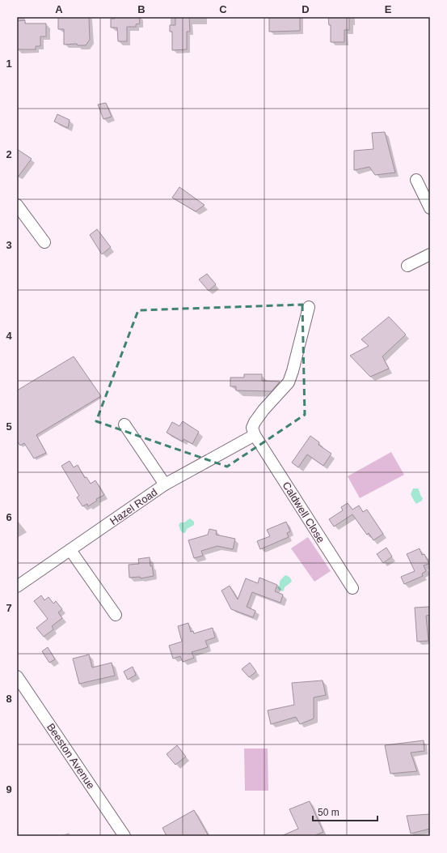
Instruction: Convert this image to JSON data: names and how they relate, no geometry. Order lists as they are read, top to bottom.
{
  "streets": {
    "street": ["Hazel Road", "Caldwell Close", "Beeston Avenue"]
  },
  "crossings": [
    ["Hazel Road", "Caldwell Close"]
  ],
  "scale_bar": "50 m",
  "grid": {
    "columns": [
      "A",
      "B",
      "C",
      "D",
      "E"
    ],
    "rows": [
      "1",
      "2",
      "3",
      "4",
      "5",
      "6",
      "7",
      "8",
      "9"
    ]
  }
}
